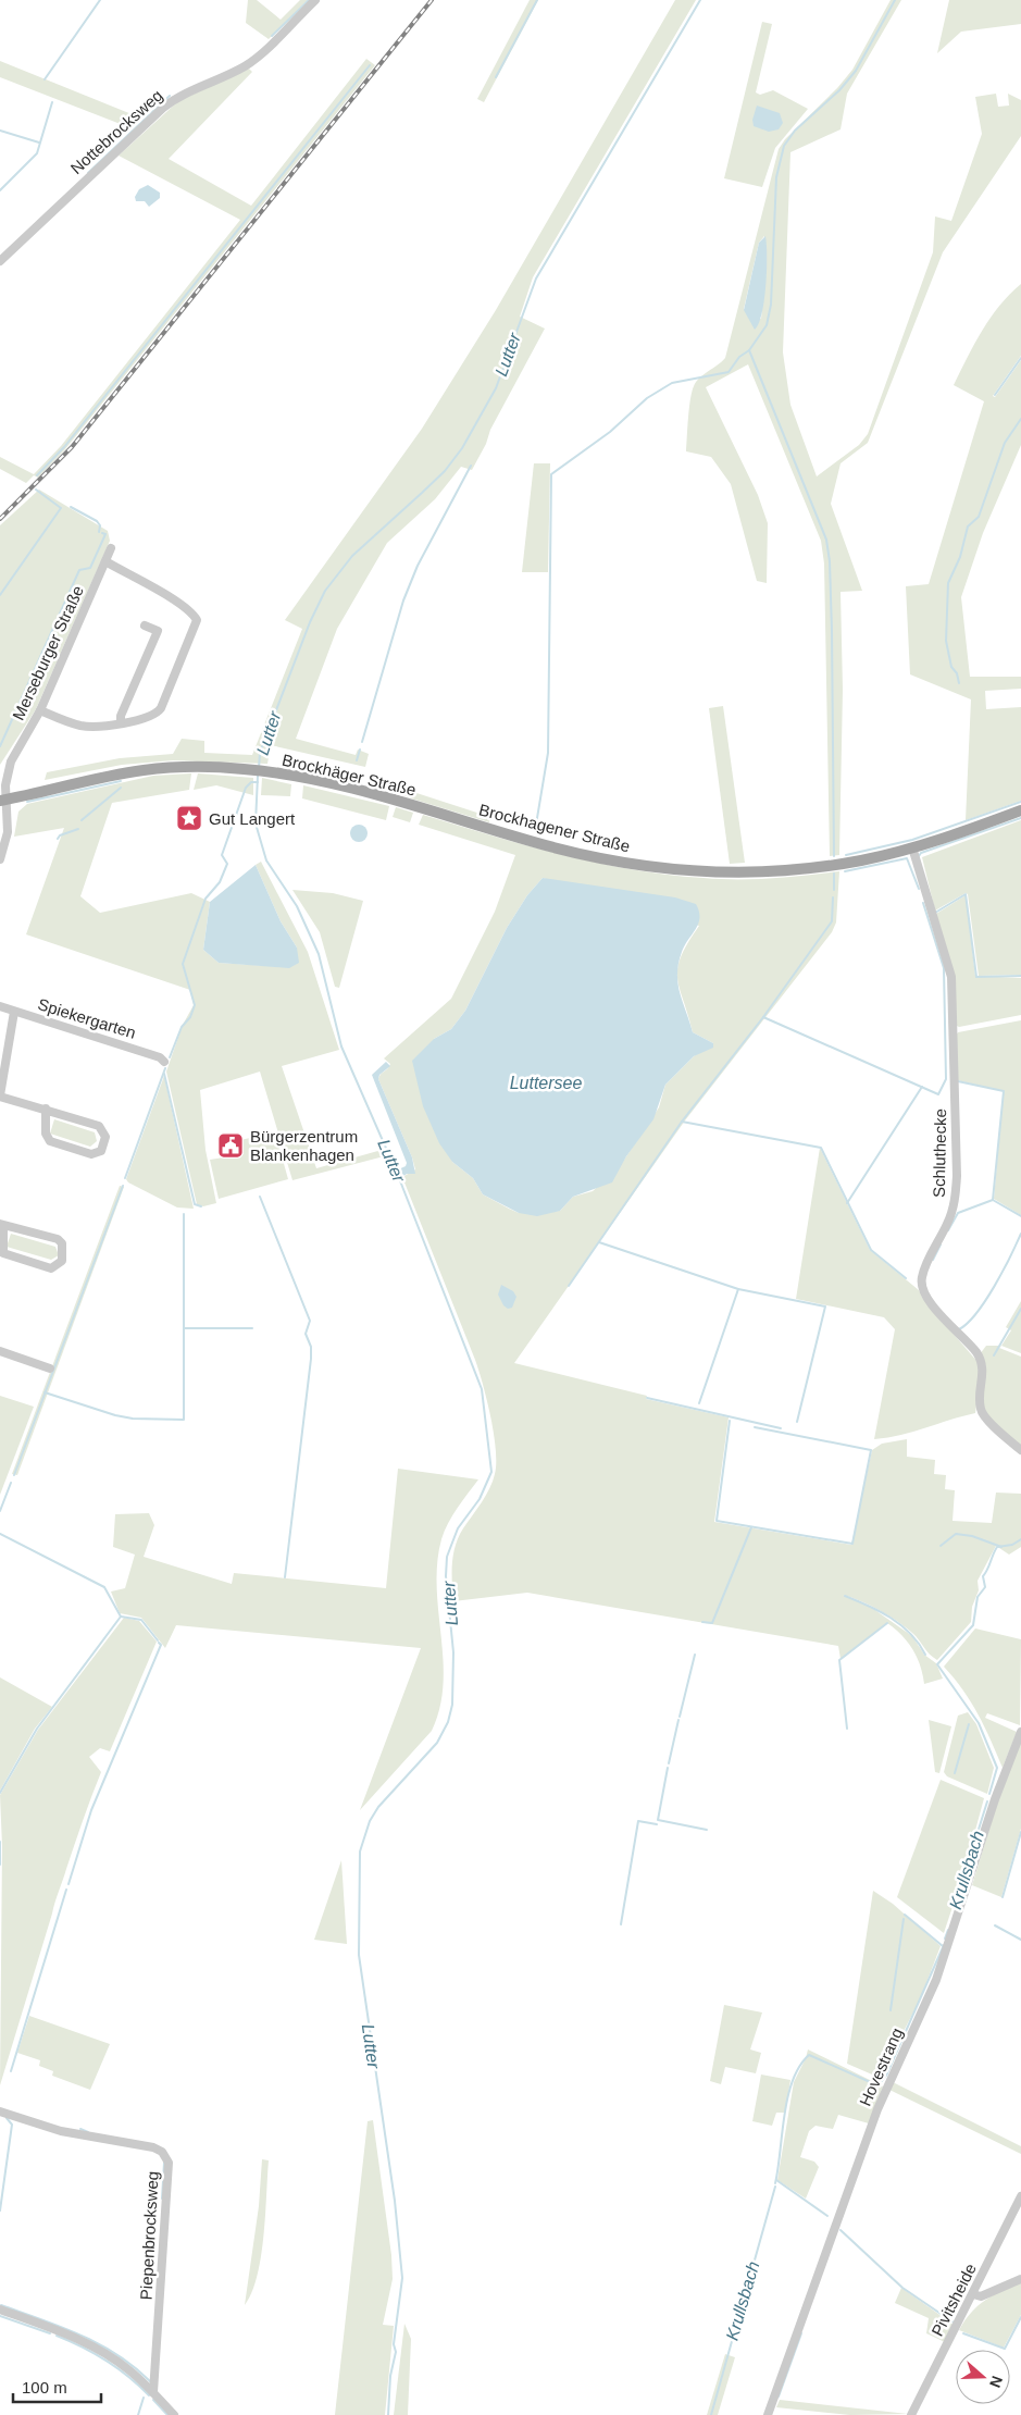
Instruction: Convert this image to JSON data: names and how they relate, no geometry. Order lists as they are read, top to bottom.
{
  "streets": {
    "main road": ["Brockhäger Straße", "Brockhagener Straße"],
    "street": [
      "Nottebrocksweg",
      "Merseburger Straße",
      "Spiekergarten",
      "Schluthecke",
      "Hovestrang",
      "Piepenbrocksweg",
      "Pivitsheide"
    ]
  },
  "crossings": [
    ["Merseburger Straße", "Brockhäger Straße"],
    ["Brockhäger Straße", "Brockhagener Straße"],
    ["Brockhagener Straße", "Schluthecke"]
  ],
  "water": ["Lutter", "Luttersee", "Krullsbach"],
  "places": {
    "place": ["Gut Langert"],
    "public building": ["Bürgerzentrum Blankenhagen"]
  },
  "scale_bar": "100 m",
  "north": "right"
}
